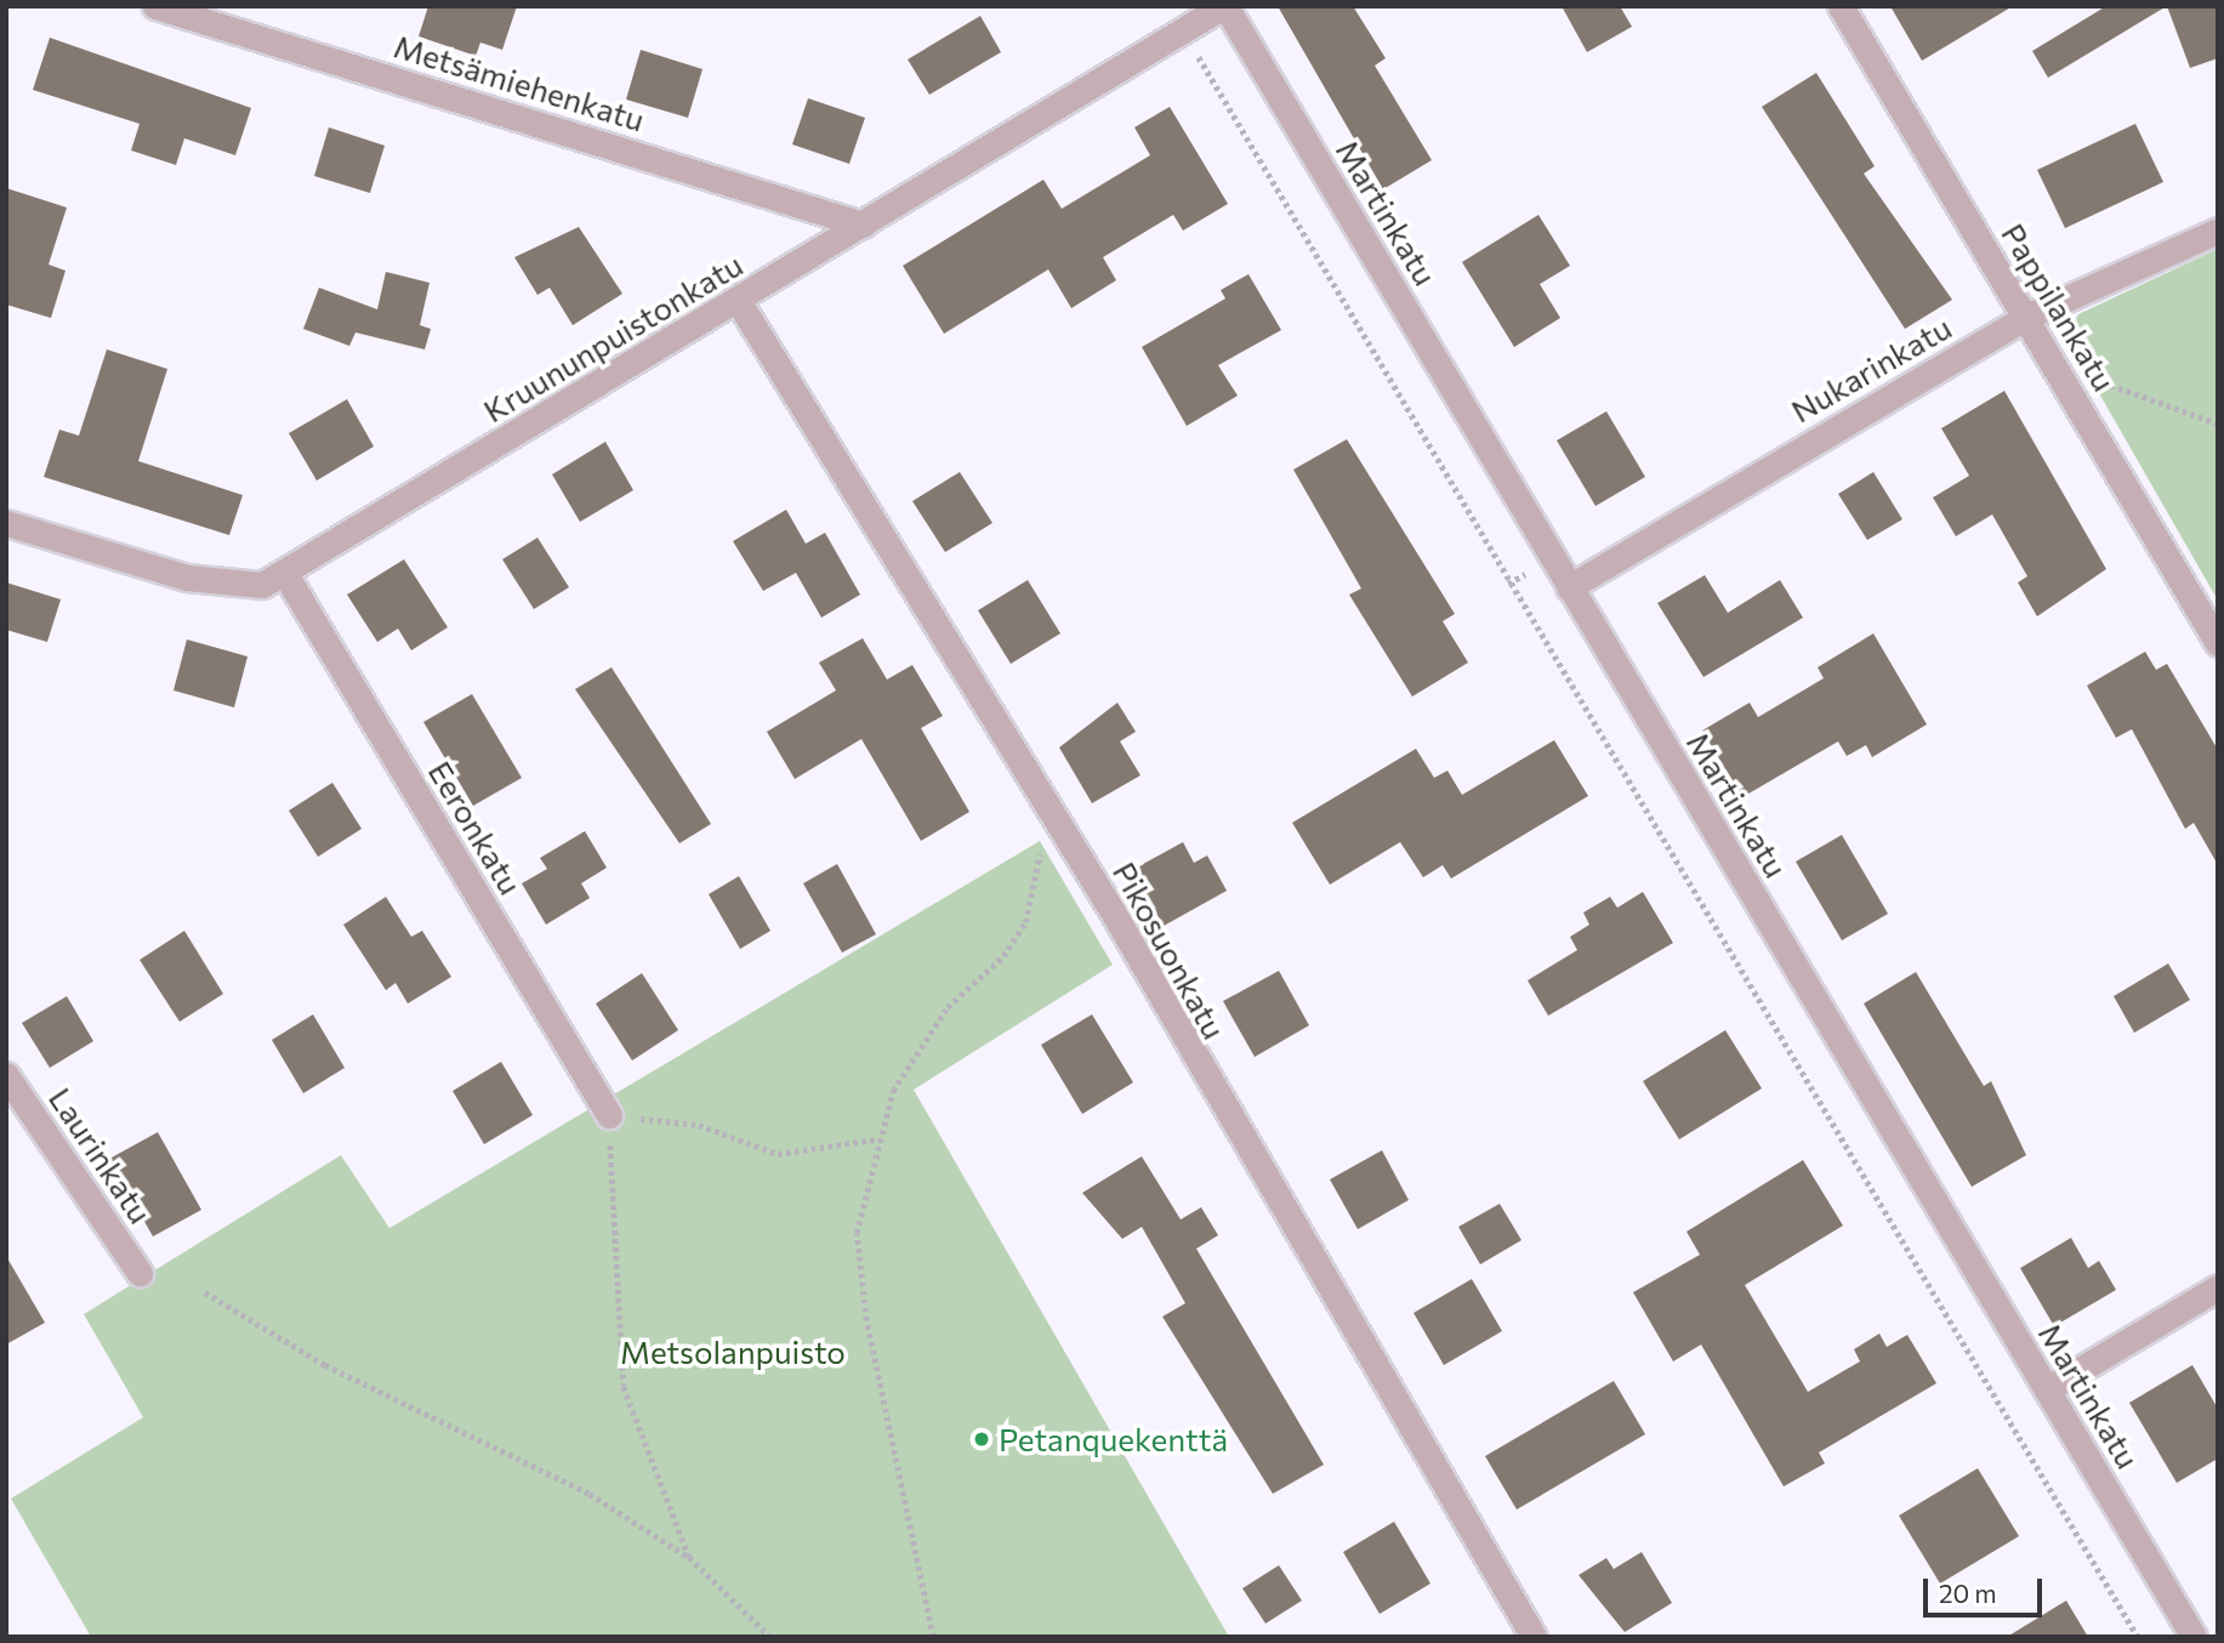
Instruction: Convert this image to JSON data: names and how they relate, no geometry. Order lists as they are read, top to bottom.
{
  "streets": {
    "street": [
      "Metsämiehenkatu",
      "Martinkatu",
      "Pappilankatu",
      "Kruununpuistonkatu",
      "Nukarinkatu",
      "Eeronkatu",
      "Pikosuonkatu",
      "Laurinkatu"
    ]
  },
  "crossings": [
    ["Metsämiehenkatu", "Kruununpuistonkatu"],
    ["Martinkatu", "Kruununpuistonkatu"],
    ["Martinkatu", "Nukarinkatu"],
    ["Pappilankatu", "Nukarinkatu"],
    ["Kruununpuistonkatu", "Eeronkatu"],
    ["Kruununpuistonkatu", "Pikosuonkatu"]
  ],
  "parks": ["Metsolanpuisto"],
  "places": ["Petanquekenttä"],
  "scale_bar": "20 m"
}
